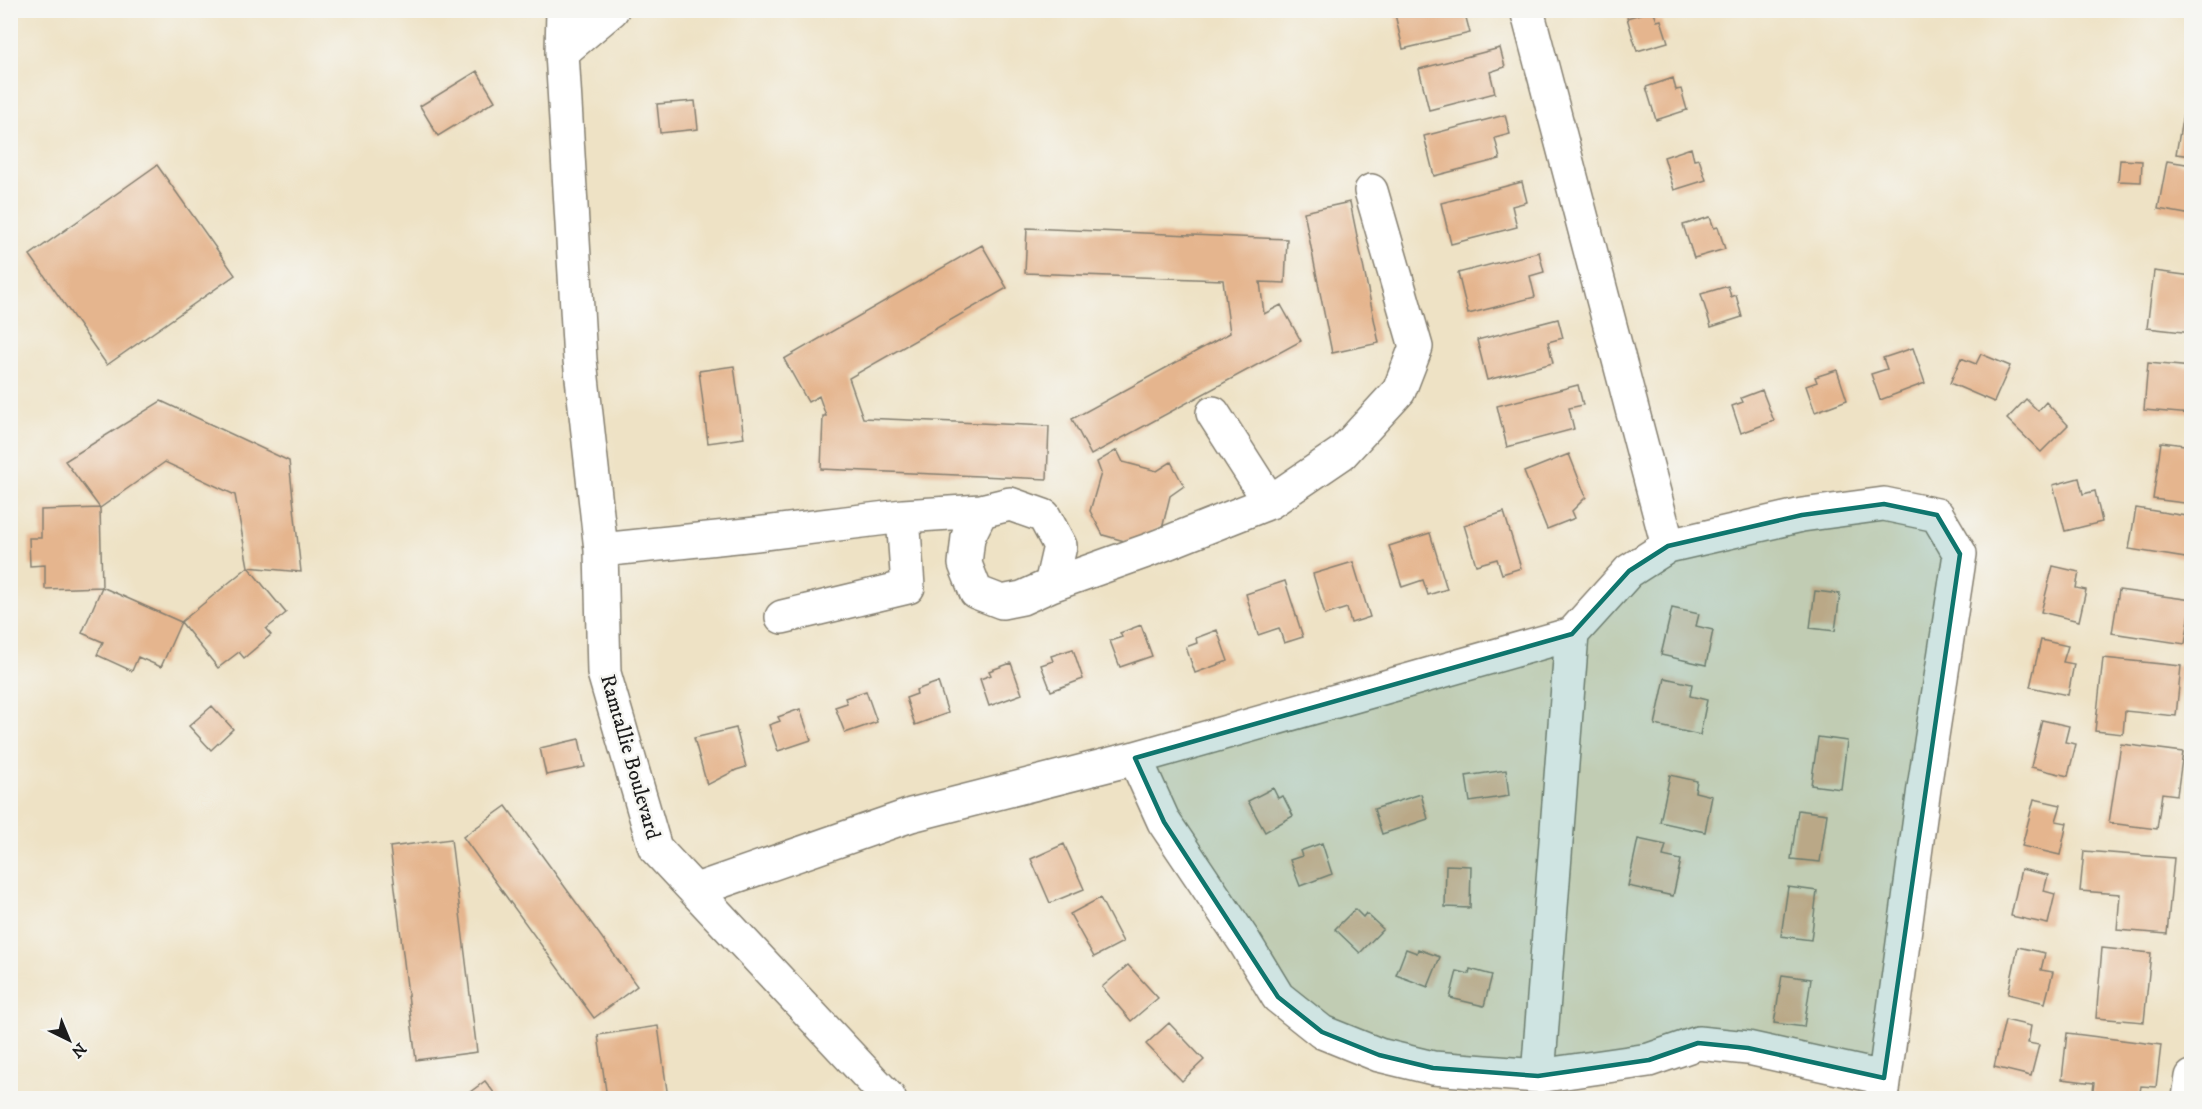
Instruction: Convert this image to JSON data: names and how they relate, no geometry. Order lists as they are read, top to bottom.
{
  "streets": {
    "street": ["Ramtallie Boulevard"]
  },
  "north": "bottom right"
}
